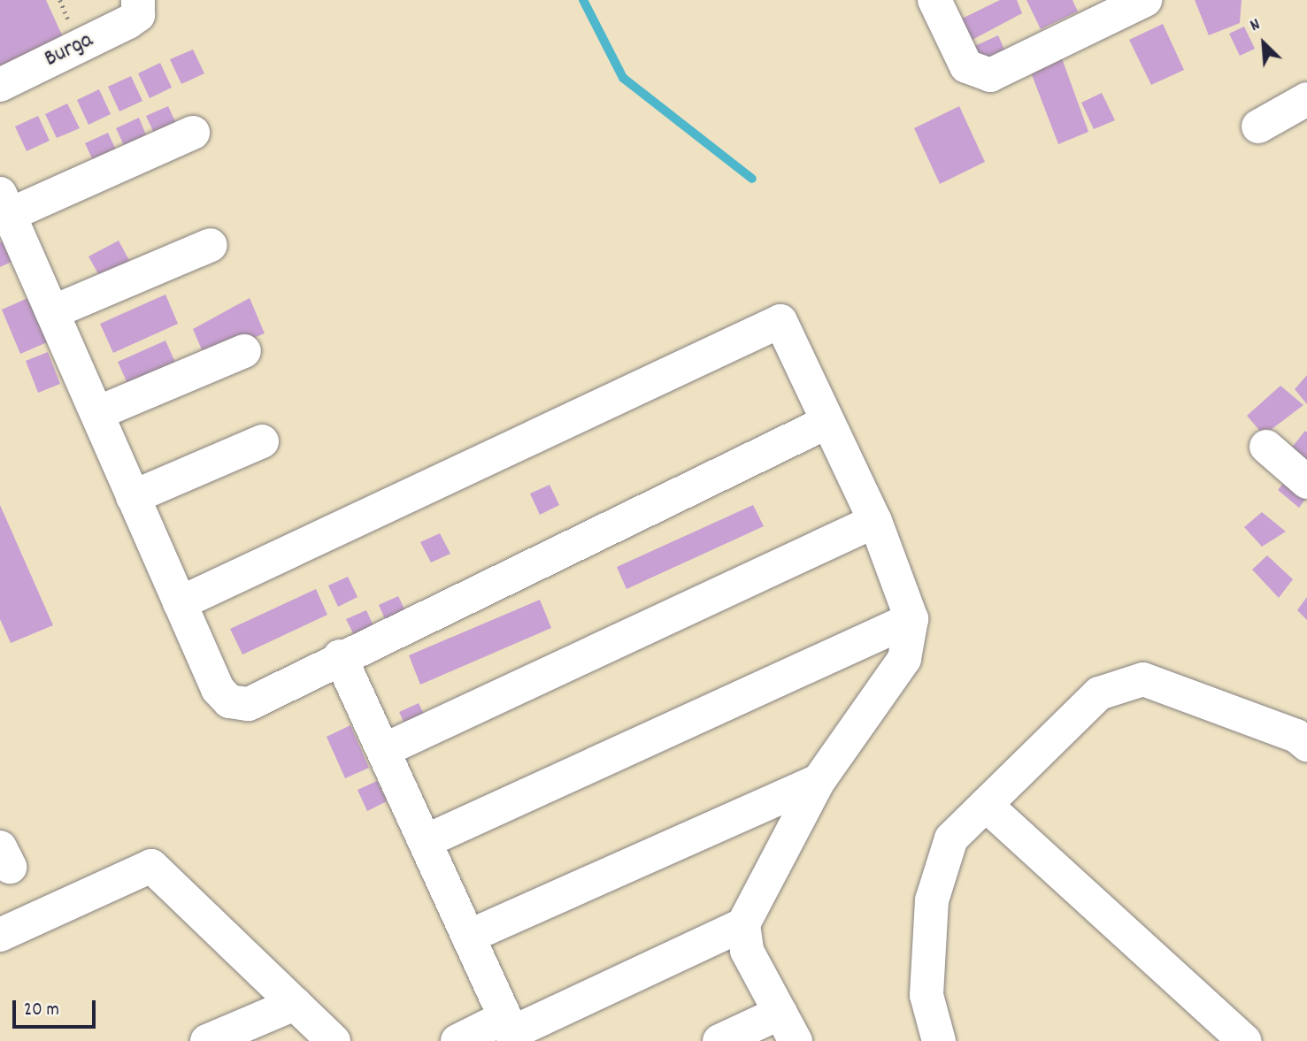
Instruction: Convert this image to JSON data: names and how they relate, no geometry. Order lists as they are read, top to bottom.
{
  "streets": {
    "street": ["Burga"]
  },
  "scale_bar": "20 m",
  "north": "top left"
}
